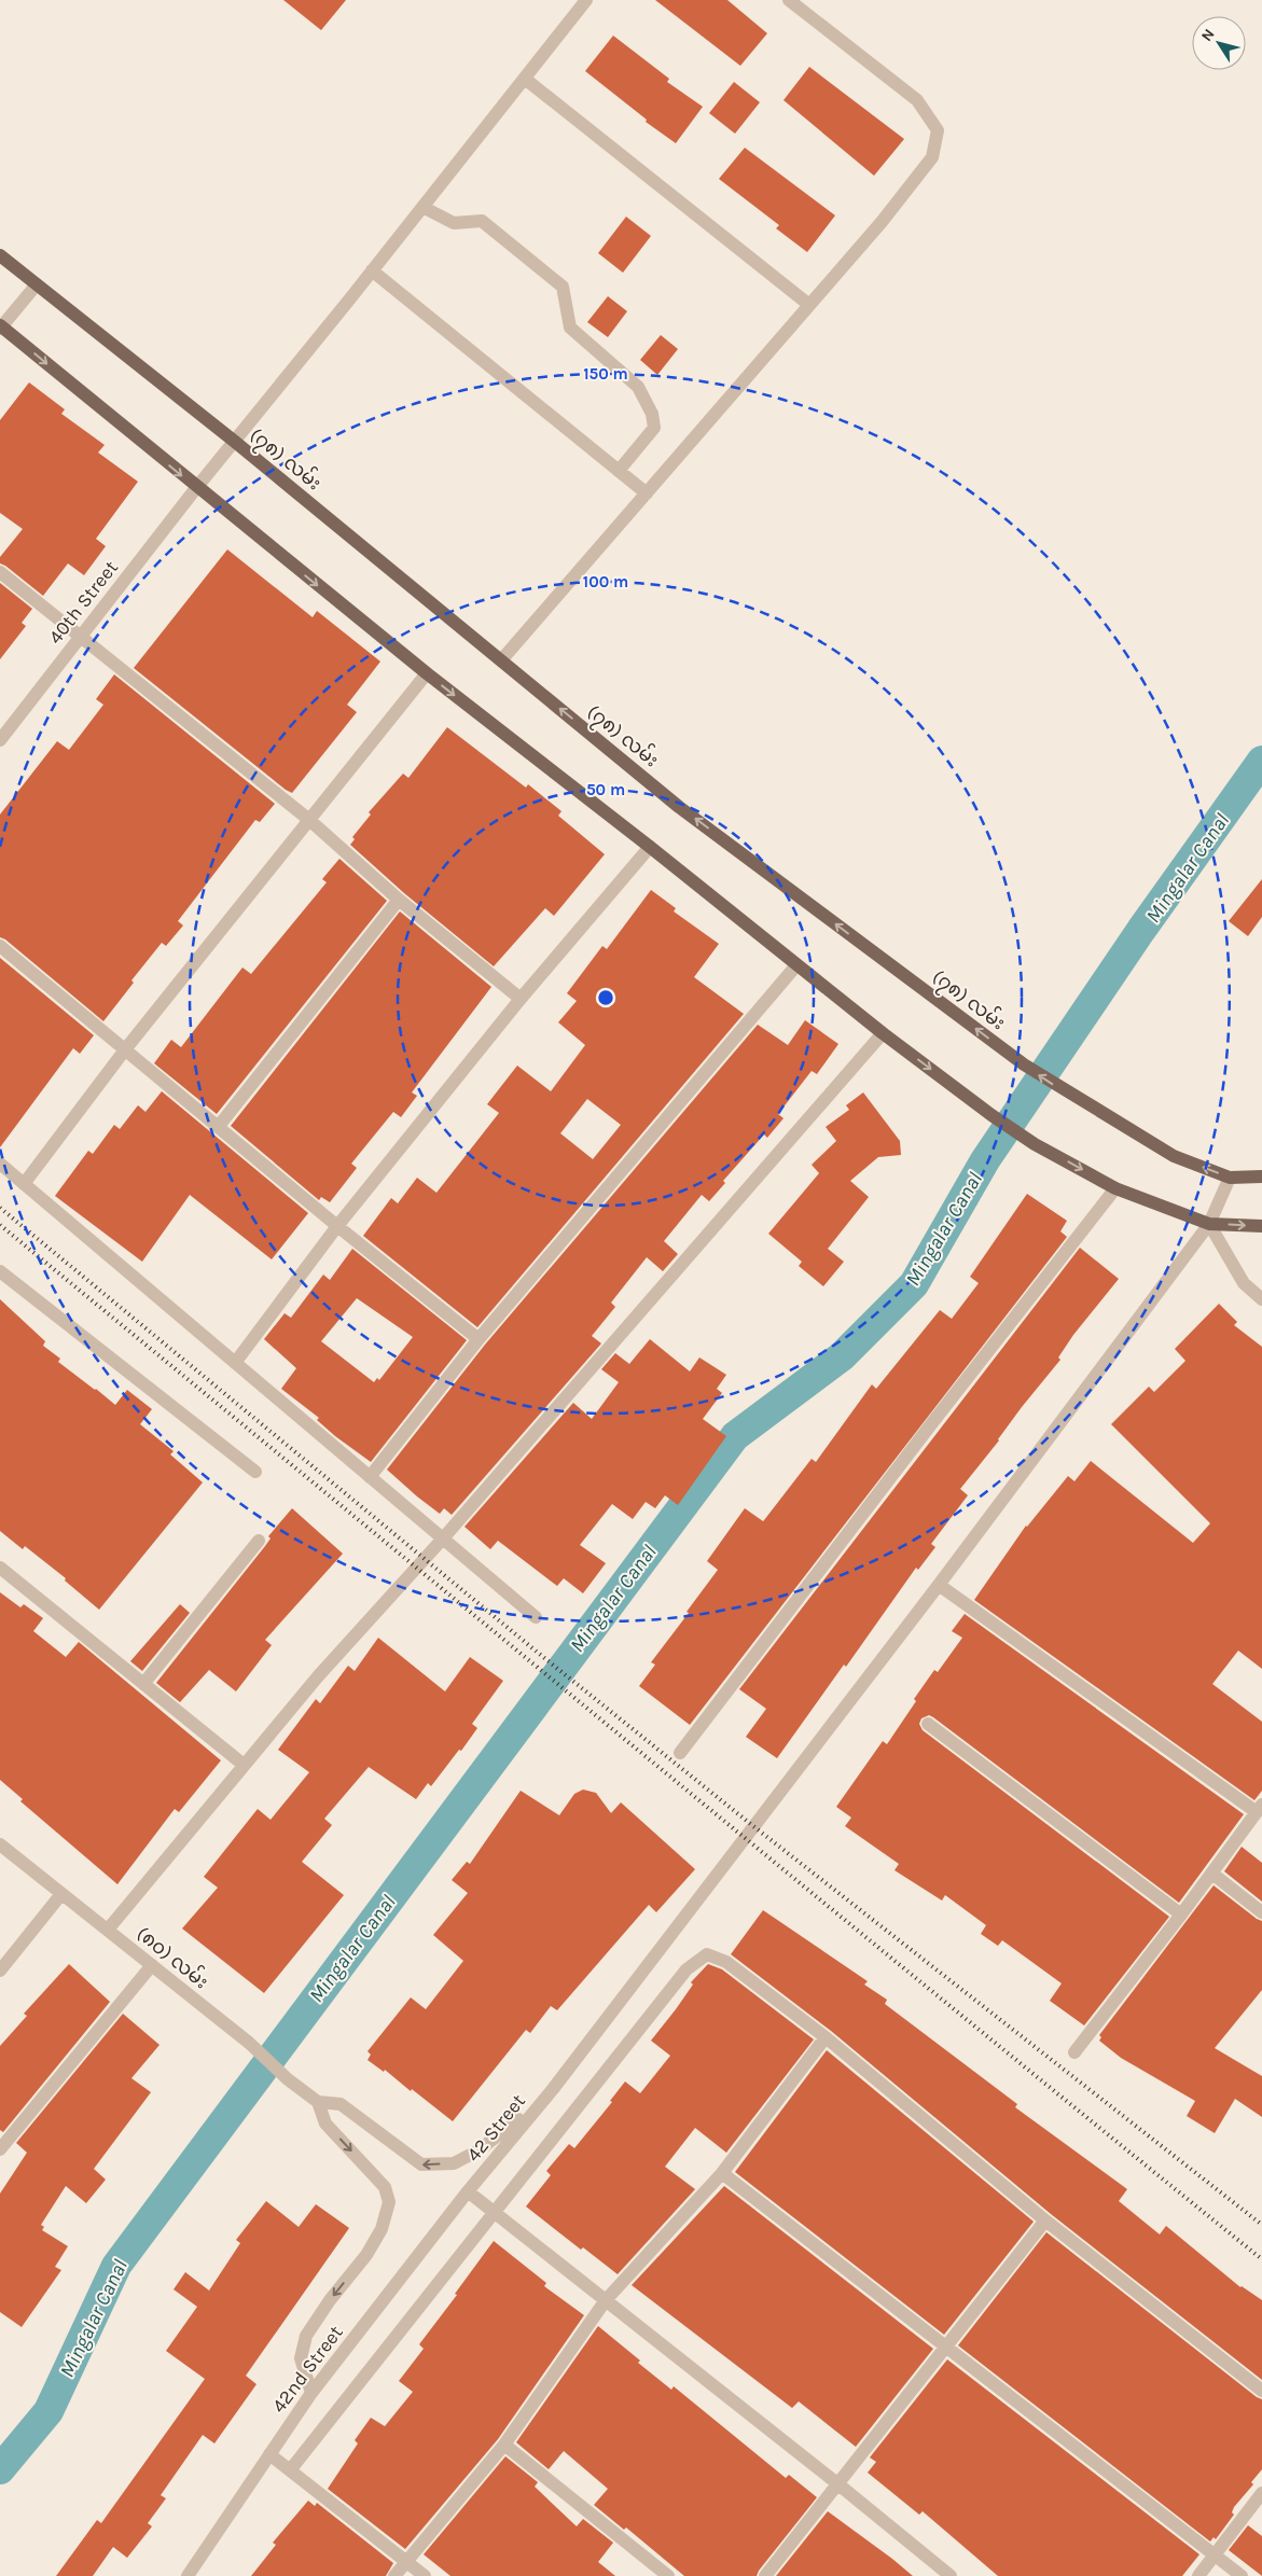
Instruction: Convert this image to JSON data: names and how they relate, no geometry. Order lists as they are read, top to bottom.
{
  "streets": {
    "main road": ["(၇၈) လမ်း"],
    "street": [
      "40th Street",
      "(၈၀) လမ်း",
      "42 Street",
      "42nd Street"
    ]
  },
  "crossings": [
    ["(၇၈) လမ်း", "40th Street"],
    ["(၈၀) လမ်း", "42 Street"],
    ["42 Street", "42nd Street"]
  ],
  "water": ["Mingalar Canal"],
  "north": "top left",
  "rings": ["150 m", "100 m", "50 m"]
}
